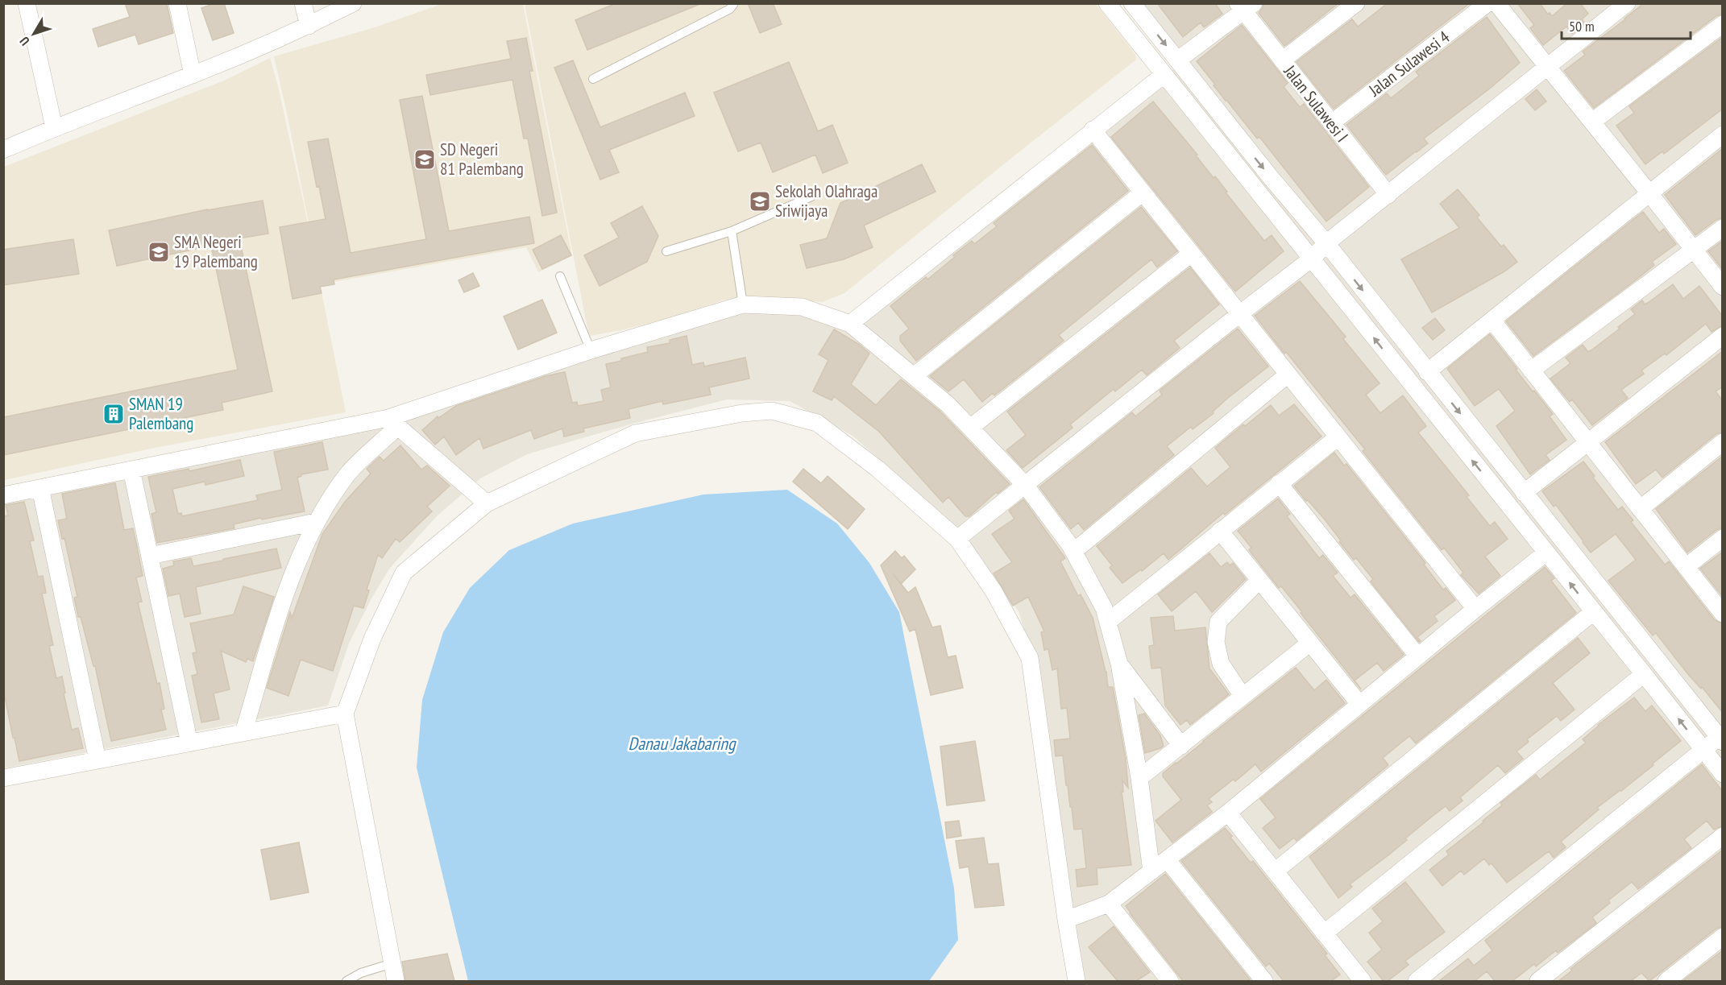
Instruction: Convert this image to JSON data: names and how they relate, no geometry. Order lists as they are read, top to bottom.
{
  "streets": {
    "street": ["Jalan Sulawesi 4", "Jalan Sulawesi I"]
  },
  "crossings": [
    ["Jalan Sulawesi 4", "Jalan Sulawesi I"]
  ],
  "water": ["Danau Jakabaring"],
  "places": {
    "school or university": ["SD Negeri 81 Palembang", "Sekolah Olahraga Sriwijaya", "SMA Negeri 19 Palembang"],
    "building": ["SMAN 19 Palembang"]
  },
  "scale_bar": "50 m",
  "north": "bottom left"
}
